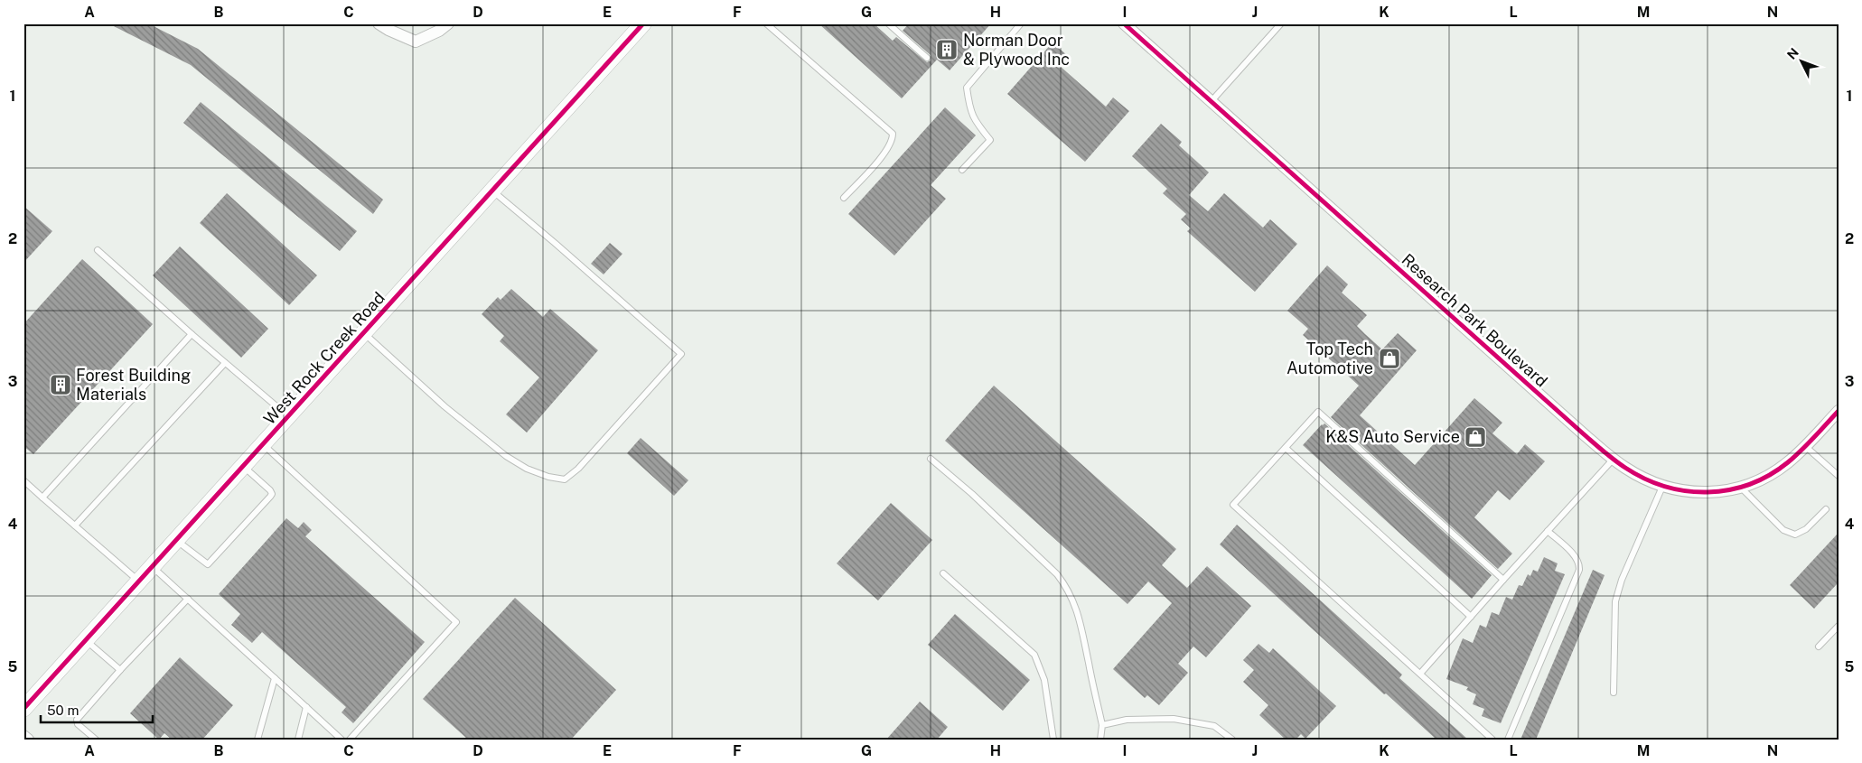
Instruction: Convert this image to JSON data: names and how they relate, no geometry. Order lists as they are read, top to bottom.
{
  "streets": {
    "main road": ["West Rock Creek Road"],
    "street": ["Research Park Boulevard"]
  },
  "places": {
    "building": ["Norman Door & Plywood Inc", "Forest Building Materials"],
    "shop": ["Top Tech Automotive", "K&S Auto Service"]
  },
  "scale_bar": "50 m",
  "north": "top left",
  "grid": {
    "columns": [
      "A",
      "B",
      "C",
      "D",
      "E",
      "F",
      "G",
      "H",
      "I",
      "J",
      "K",
      "L",
      "M",
      "N"
    ],
    "rows": [
      "1",
      "2",
      "3",
      "4",
      "5"
    ]
  }
}
